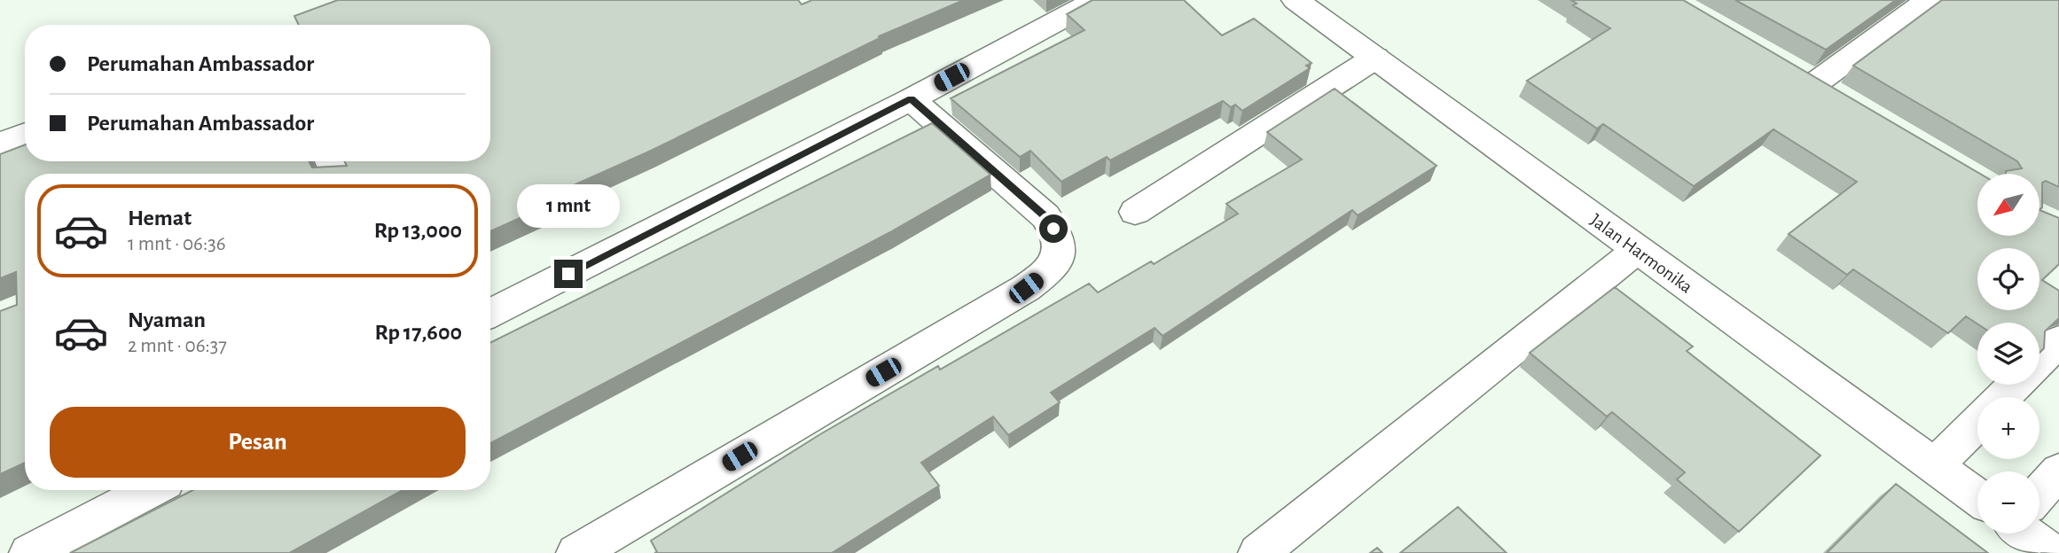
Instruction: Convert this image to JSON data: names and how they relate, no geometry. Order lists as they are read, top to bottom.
{
  "streets": {
    "street": ["Jalan Harmonika"]
  },
  "north": "bottom left",
  "page": {
    "banner": ["Perumahan Ambassador", "Perumahan Ambassador"],
    "map_buttons": ["+", "−"],
    "bubble": "1 mnt",
    "list": [
      {
        "name": "Hemat",
        "note": "1 mnt · 06:36",
        "value": "Rp 13,000"
      },
      {
        "name": "Nyaman",
        "note": "2 mnt · 06:37",
        "value": "Rp 17,600"
      }
    ],
    "buttons": "Pesan"
  }
}
